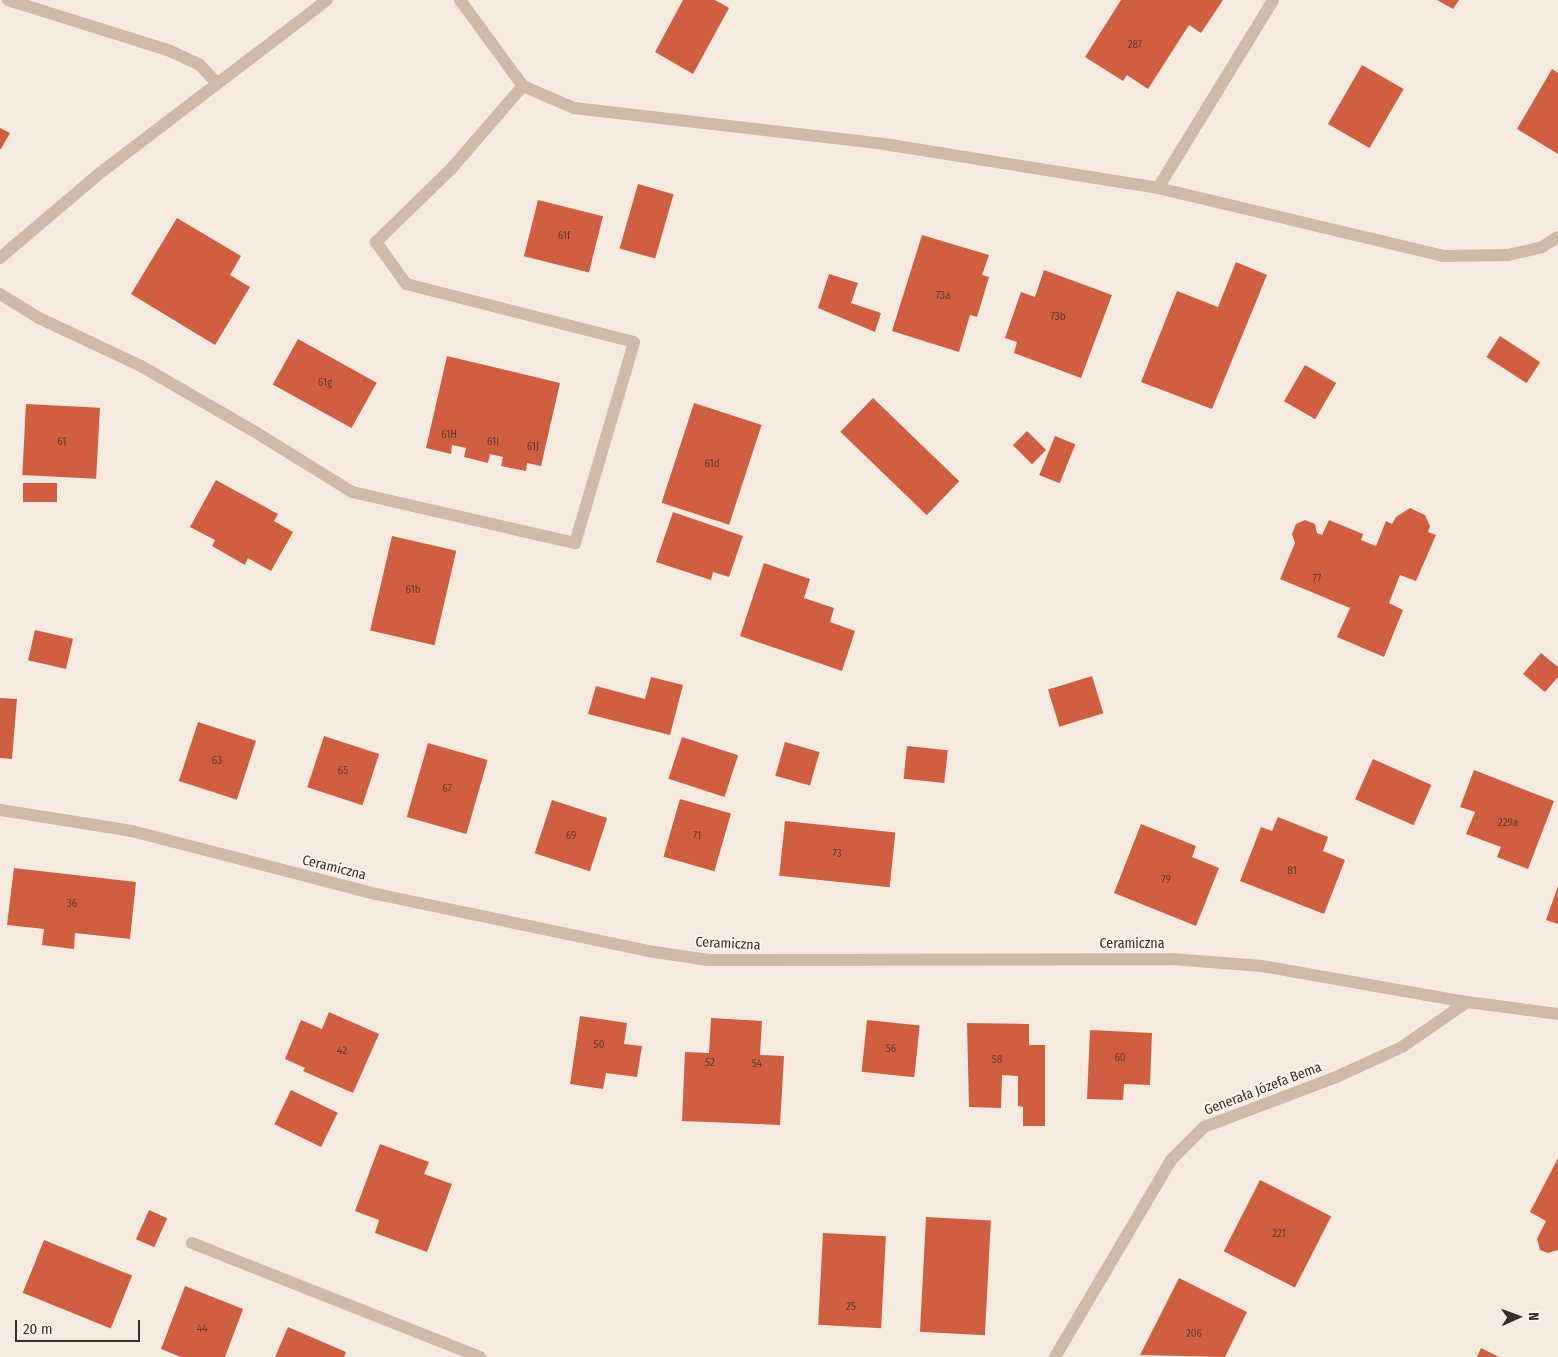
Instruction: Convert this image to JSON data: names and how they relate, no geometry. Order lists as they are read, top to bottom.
{
  "streets": {
    "street": ["Ceramiczna", "Generała Józefa Bema"]
  },
  "crossings": [
    ["Ceramiczna", "Generała Józefa Bema"]
  ],
  "house_numbers": [
    "287",
    "61f",
    "73a",
    "73b",
    "61g",
    "61H",
    "61",
    "61I",
    "61J",
    "61d",
    "77",
    "61b",
    "63",
    "65",
    "67",
    "229a",
    "69",
    "71",
    "73",
    "81",
    "79",
    "36",
    "50",
    "56",
    "42",
    "60",
    "58",
    "52",
    "54",
    "221",
    "25",
    "44",
    "206"
  ],
  "scale_bar": "20 m",
  "north": "right"
}
